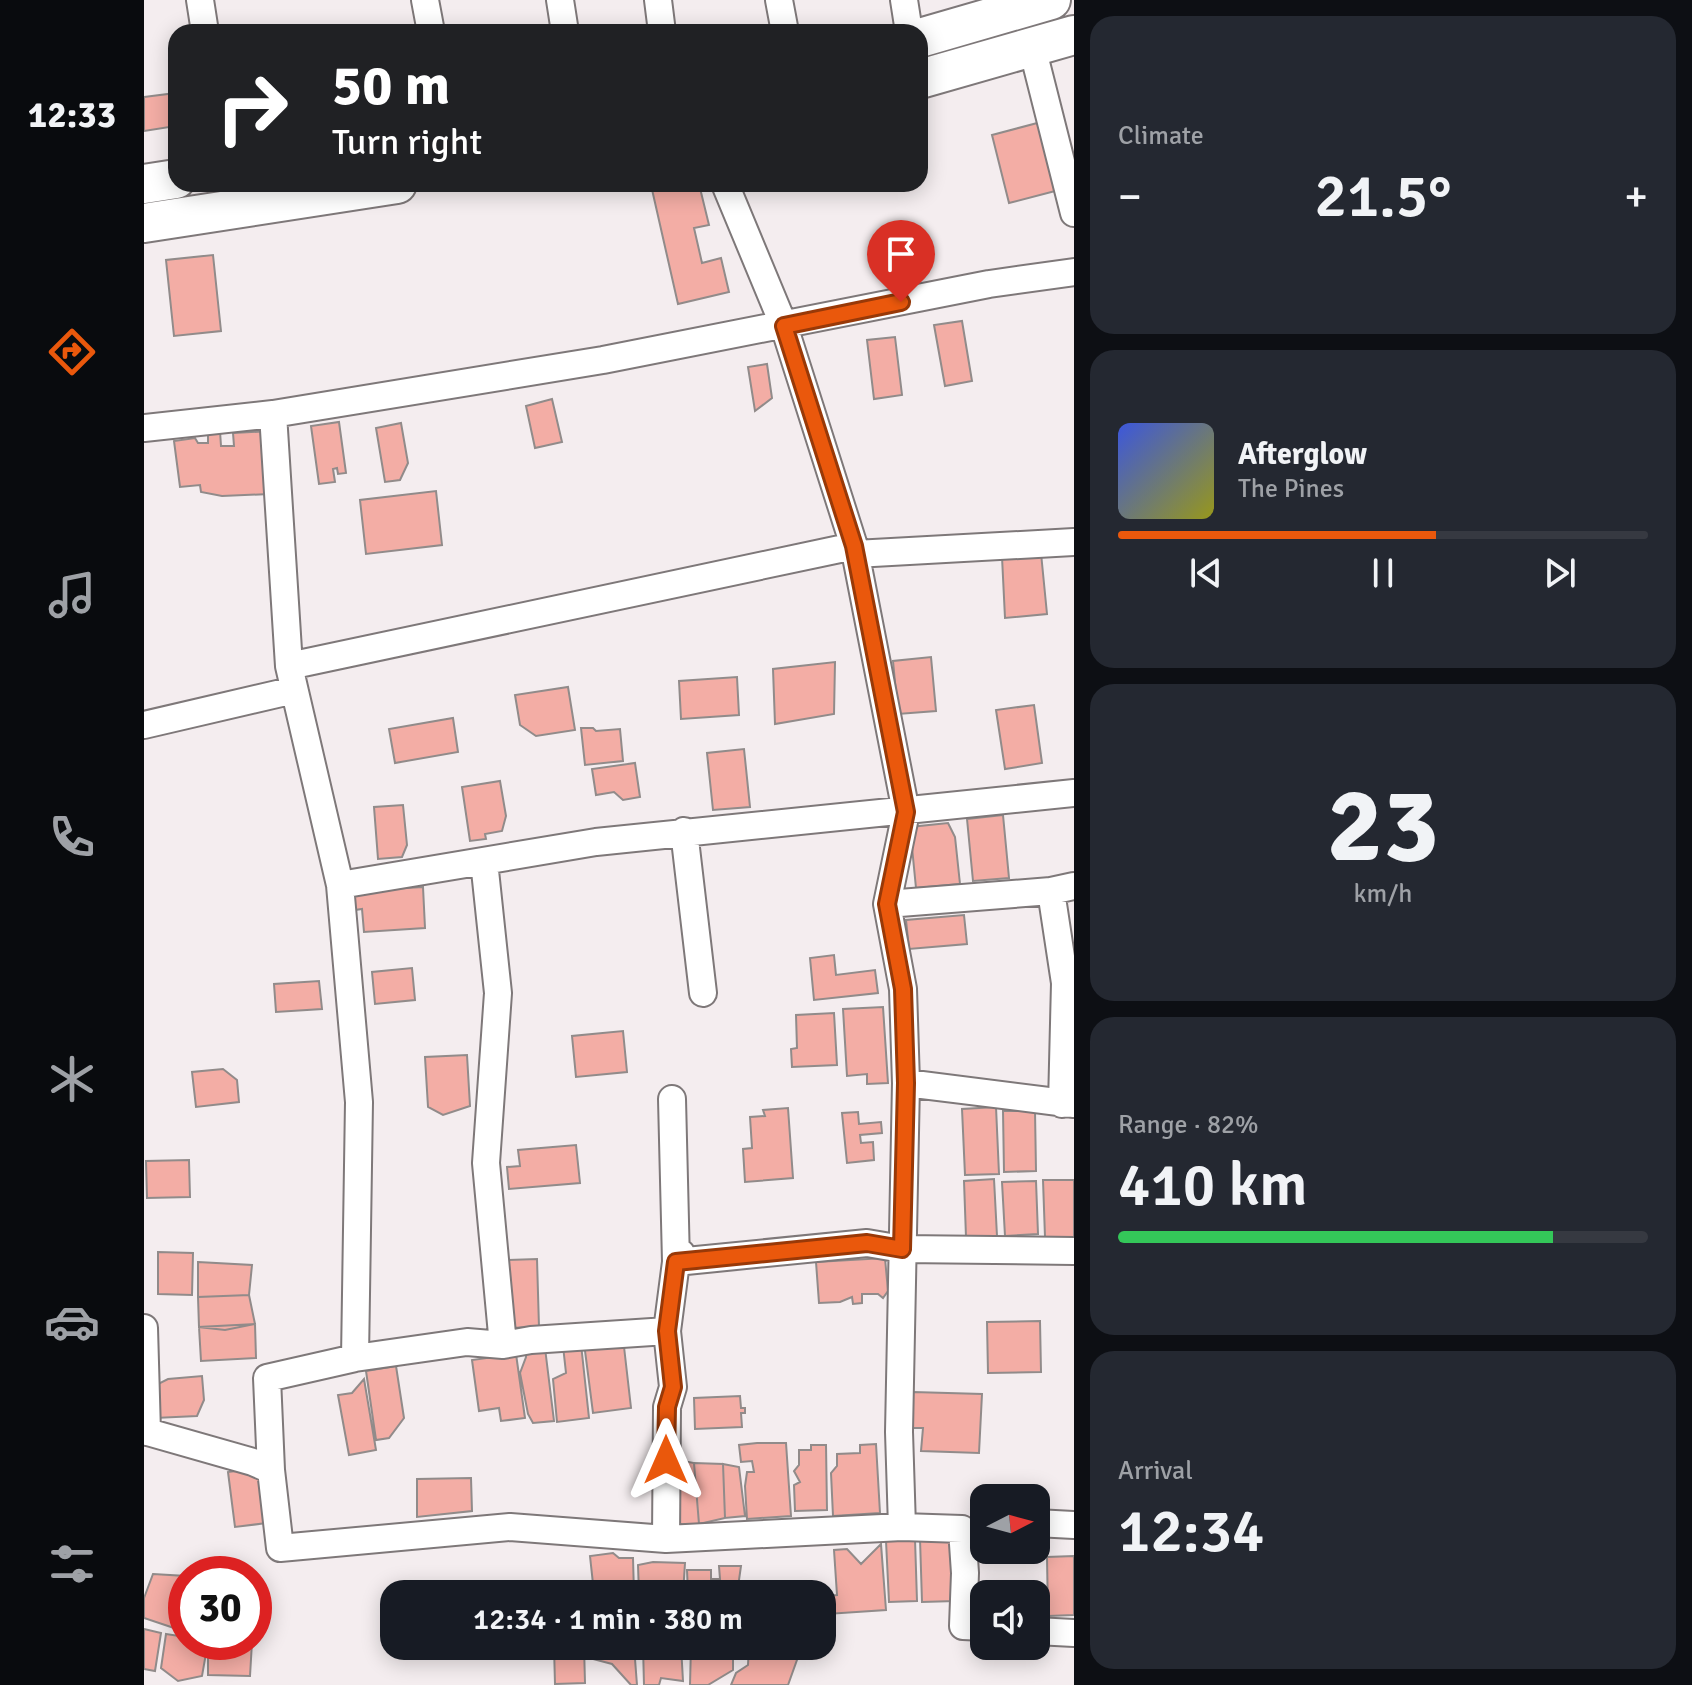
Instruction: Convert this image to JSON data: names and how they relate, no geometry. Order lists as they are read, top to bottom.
{
  "north": "right",
  "page": {
    "tabs": "12:33",
    "tile": [
      "Climate",
      ["23", "km/h"],
      ["Range · 82%", "410 km"],
      ["Arrival", "12:34"]
    ],
    "turn": ["50 m", "Turn right"],
    "heat": ["−", "21.5°", "+"],
    "song": ["Afterglow", "The Pines"],
    "limit": "30",
    "trip": "12:34 · 1 min · 380 m"
  }
}
